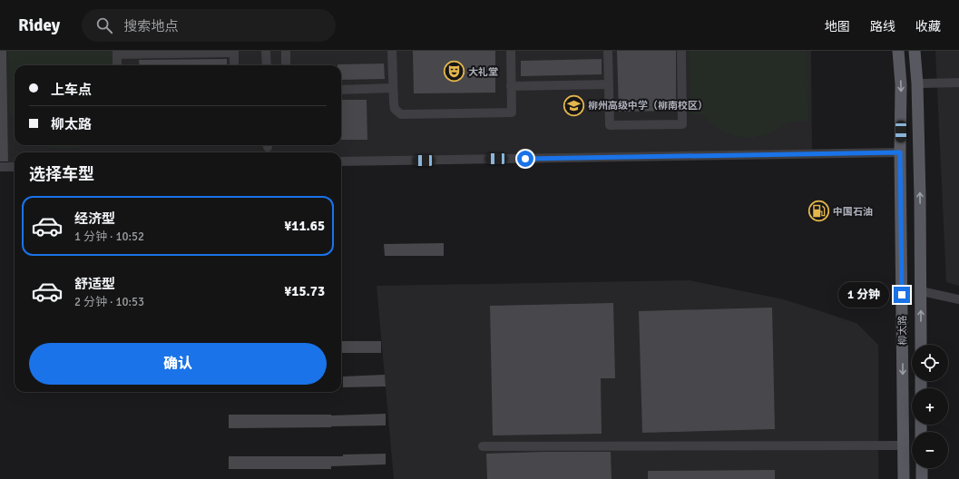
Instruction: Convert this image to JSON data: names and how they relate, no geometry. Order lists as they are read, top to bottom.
{
  "streets": {
    "main road": ["柳太路"]
  },
  "places": {
    "theatre": ["大礼堂"],
    "school or university": ["柳州高级中学（柳南校区）"],
    "fuel station": ["中国石油"]
  },
  "page": {
    "header": "Ridey",
    "search": "搜索地点",
    "nav": ["地图", "路线", "收藏"],
    "banner": ["上车点", "柳太路"],
    "heading": "选择车型",
    "list": [
      {
        "name": "经济型",
        "note": "1 分钟 · 10:52",
        "value": "¥11.65"
      },
      {
        "name": "舒适型",
        "note": "2 分钟 · 10:53",
        "value": "¥15.73"
      }
    ],
    "bubble": "1 分钟",
    "buttons": "确认",
    "map_buttons": ["+", "−"]
  }
}
